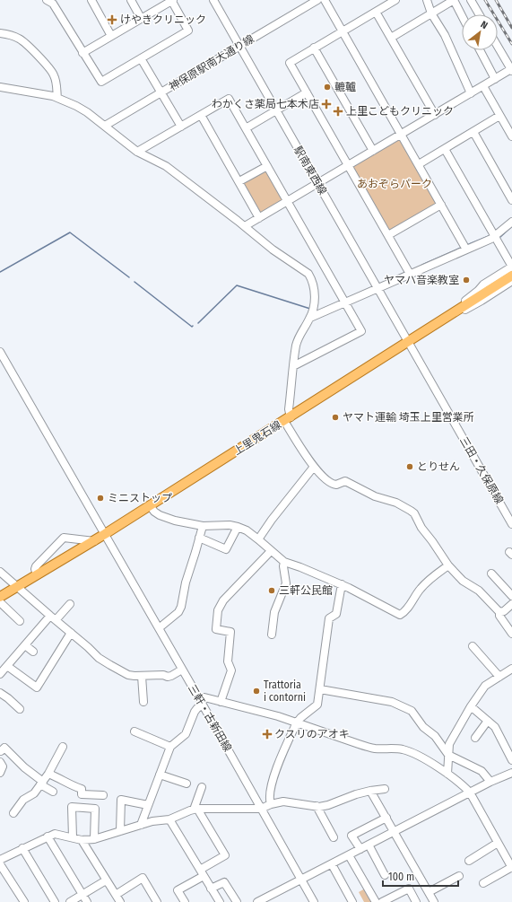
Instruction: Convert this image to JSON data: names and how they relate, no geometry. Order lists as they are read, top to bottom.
{
  "streets": {
    "main road": ["上里鬼石線"],
    "street": [
      "神保原駅南大通り線",
      "駅南東西線",
      "三田・久保原線",
      "三軒・古新田線"
    ]
  },
  "crossings": [
    ["神保原駅南大通り線", "駅南東西線"],
    ["駅南東西線", "上里鬼石線"],
    ["駅南東西線", "三田・久保原線"],
    ["上里鬼石線", "三田・久保原線"],
    ["上里鬼石線", "三軒・古新田線"]
  ],
  "parks": ["あおぞらパーク"],
  "places": {
    "health": [
      "けやきクリニック",
      "わかくさ薬局七本木店",
      "上里こどもクリニック",
      "クスリのアオキ"
    ],
    "other": [
      "轆轤",
      "ヤマハ音楽教室",
      "ヤマト運輸 埼玉上里営業所",
      "とりせん",
      "ミニストップ",
      "三軒公民館",
      "Trattoria i contorni"
    ]
  },
  "scale_bar": "100 m",
  "north": "top right"
}
